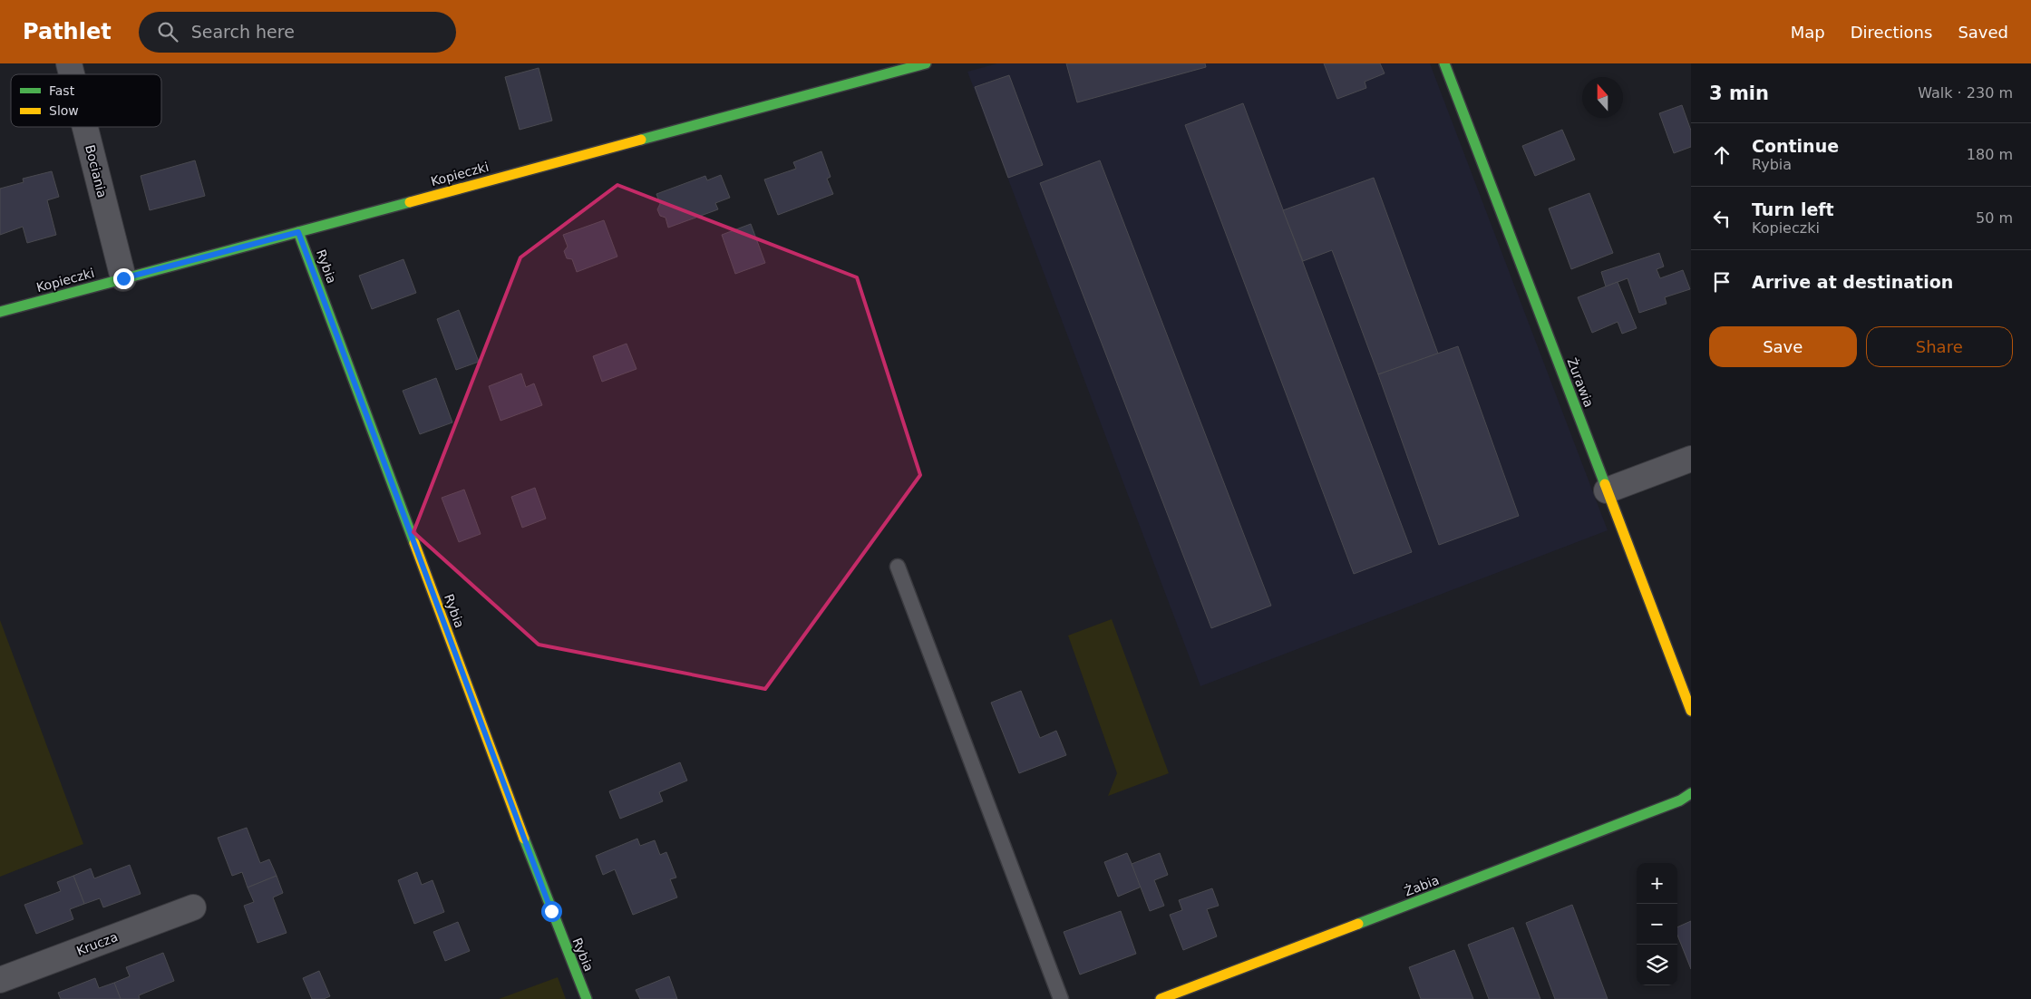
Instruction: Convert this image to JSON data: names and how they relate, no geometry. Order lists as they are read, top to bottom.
{
  "streets": {
    "street": [
      "Bociania",
      "Kopieczki",
      "Rybia",
      "Żurawia",
      "Żabia",
      "Krucza"
    ]
  },
  "crossings": [
    ["Bociania", "Kopieczki"],
    ["Kopieczki", "Rybia"]
  ],
  "legend": ["Fast", "Slow"],
  "north": "top",
  "page": {
    "header": "Pathlet",
    "search": "Search here",
    "nav": ["Map", "Directions", "Saved"],
    "heading": ["3 min", "Walk · 230 m"],
    "list": [
      ["Continue", "Rybia", "180 m"],
      ["Turn left", "Kopieczki", "50 m"],
      "Arrive at destination"
    ],
    "buttons": ["Save", "Share"],
    "map_buttons": ["+", "−"]
  }
}
